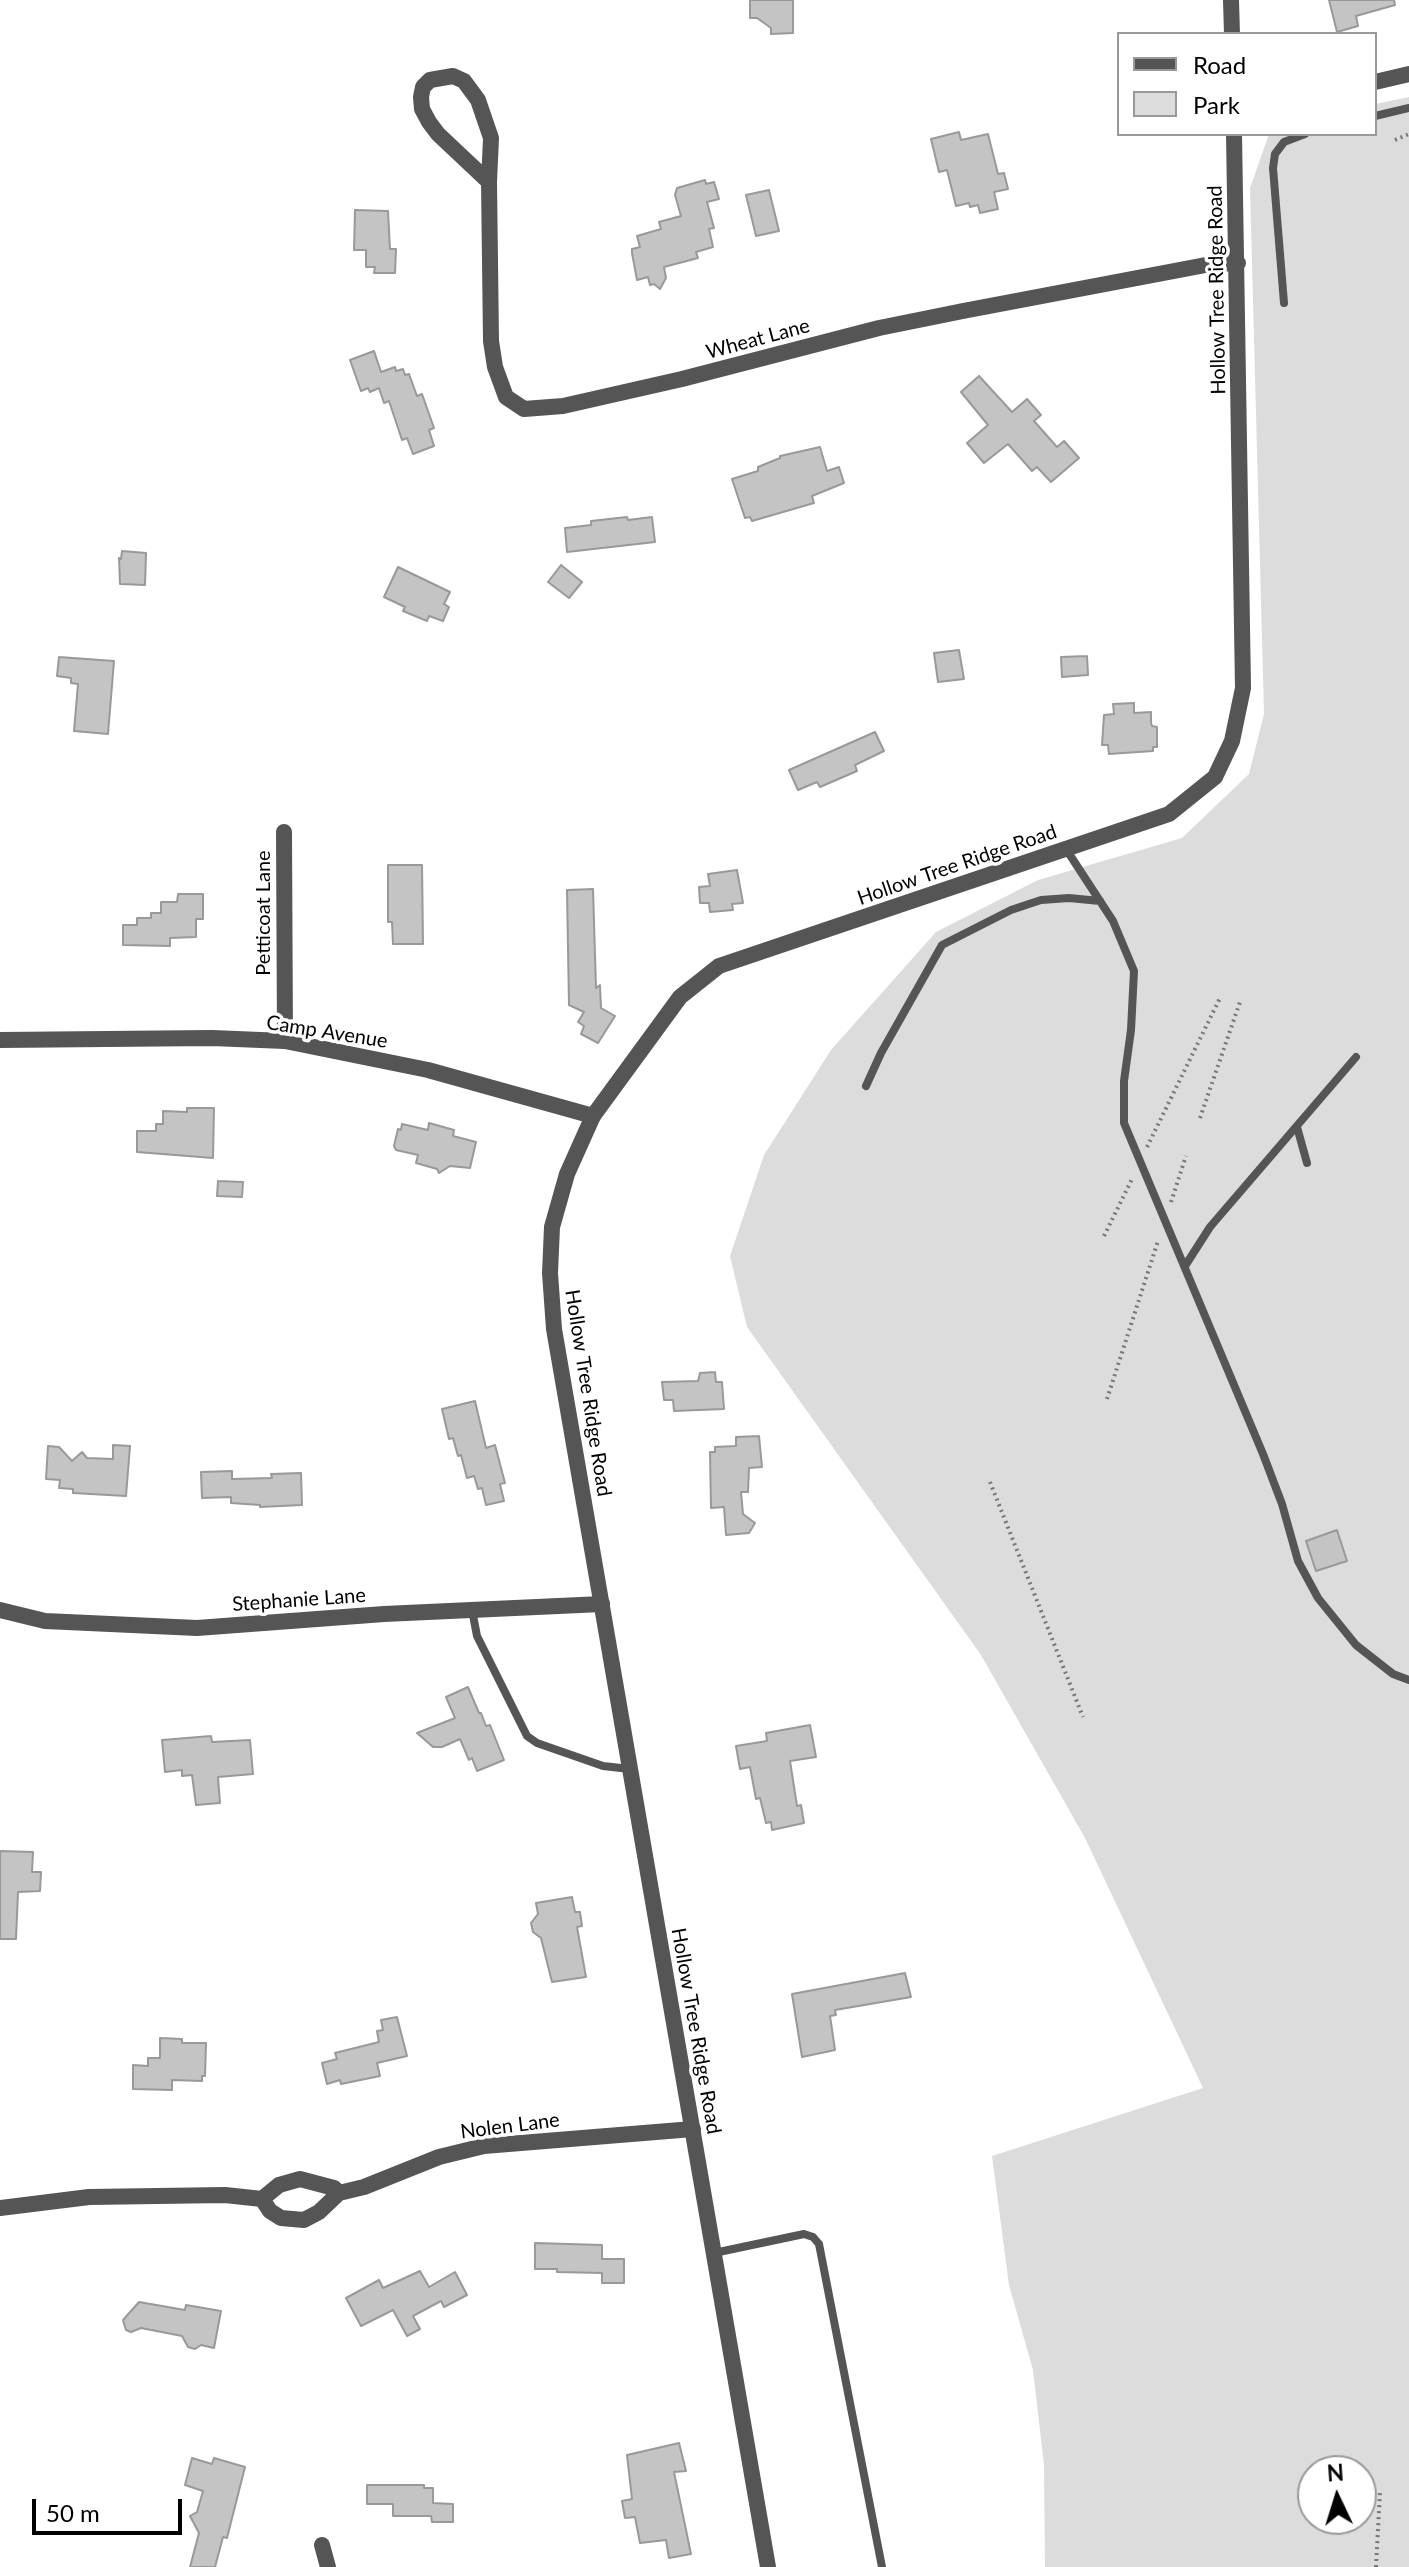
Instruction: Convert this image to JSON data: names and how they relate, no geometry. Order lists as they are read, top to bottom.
{
  "streets": {
    "street": [
      "Hollow Tree Ridge Road",
      "Wheat Lane",
      "Petticoat Lane",
      "Camp Avenue",
      "Stephanie Lane",
      "Nolen Lane"
    ]
  },
  "crossings": [
    ["Hollow Tree Ridge Road", "Wheat Lane"],
    ["Hollow Tree Ridge Road", "Camp Avenue"],
    ["Hollow Tree Ridge Road", "Stephanie Lane"],
    ["Hollow Tree Ridge Road", "Nolen Lane"],
    ["Petticoat Lane", "Camp Avenue"]
  ],
  "legend": ["Road", "Park"],
  "scale_bar": "50 m",
  "north": "top"
}
